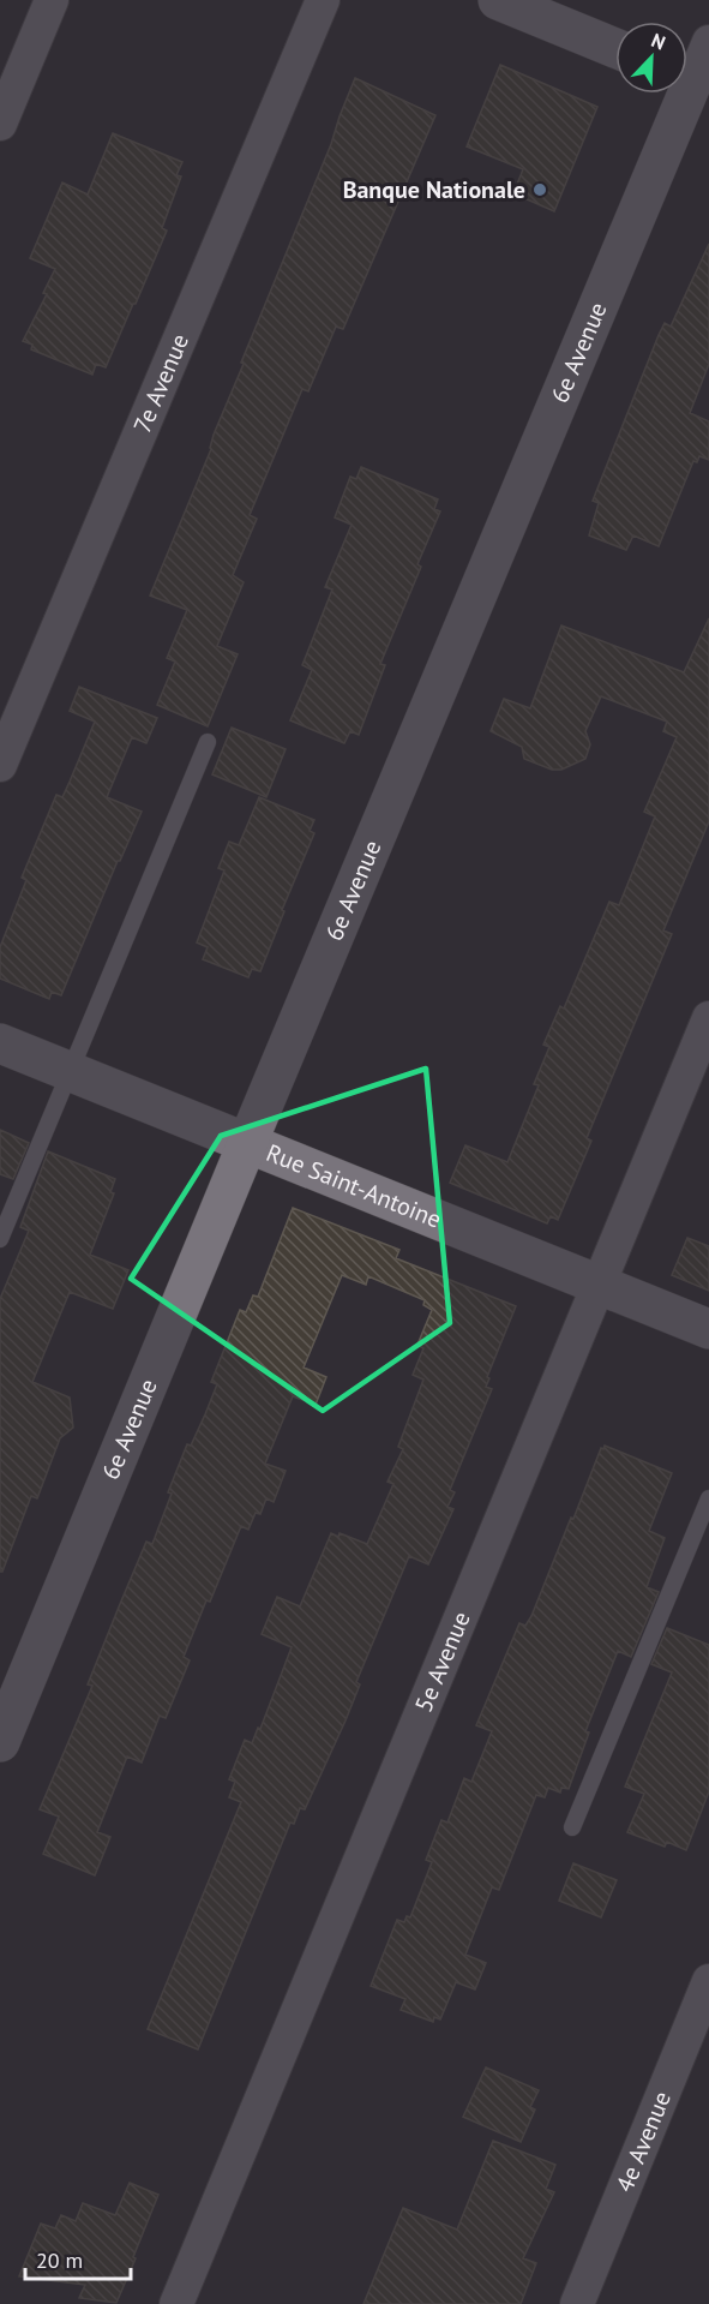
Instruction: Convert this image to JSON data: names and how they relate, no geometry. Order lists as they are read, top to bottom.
{
  "streets": {
    "street": [
      "6e Avenue",
      "7e Avenue",
      "Rue Saint-Antoine",
      "5e Avenue",
      "4e Avenue"
    ]
  },
  "crossings": [
    ["6e Avenue", "Rue Saint-Antoine"],
    ["Rue Saint-Antoine", "5e Avenue"]
  ],
  "places": ["Banque Nationale"],
  "scale_bar": "20 m",
  "north": "top right"
}
